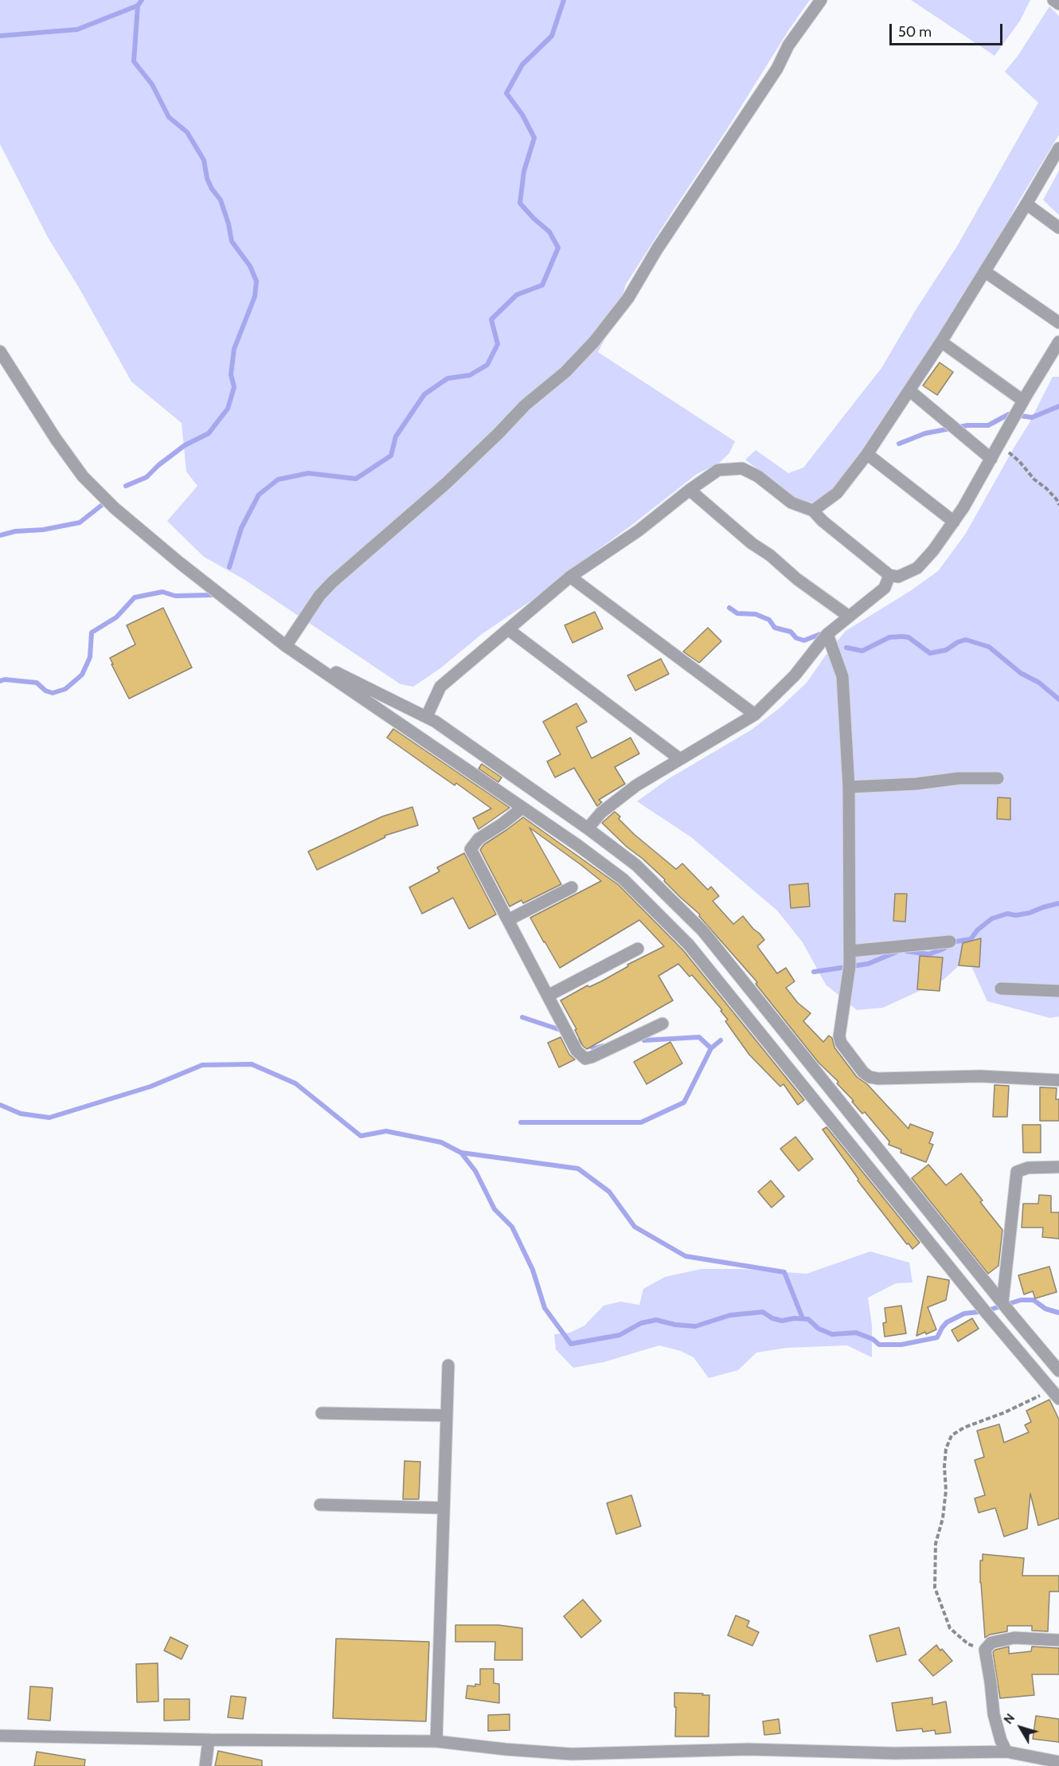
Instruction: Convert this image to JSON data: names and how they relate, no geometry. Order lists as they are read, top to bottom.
{
  "scale_bar": "50 m",
  "north": "top left"
}
